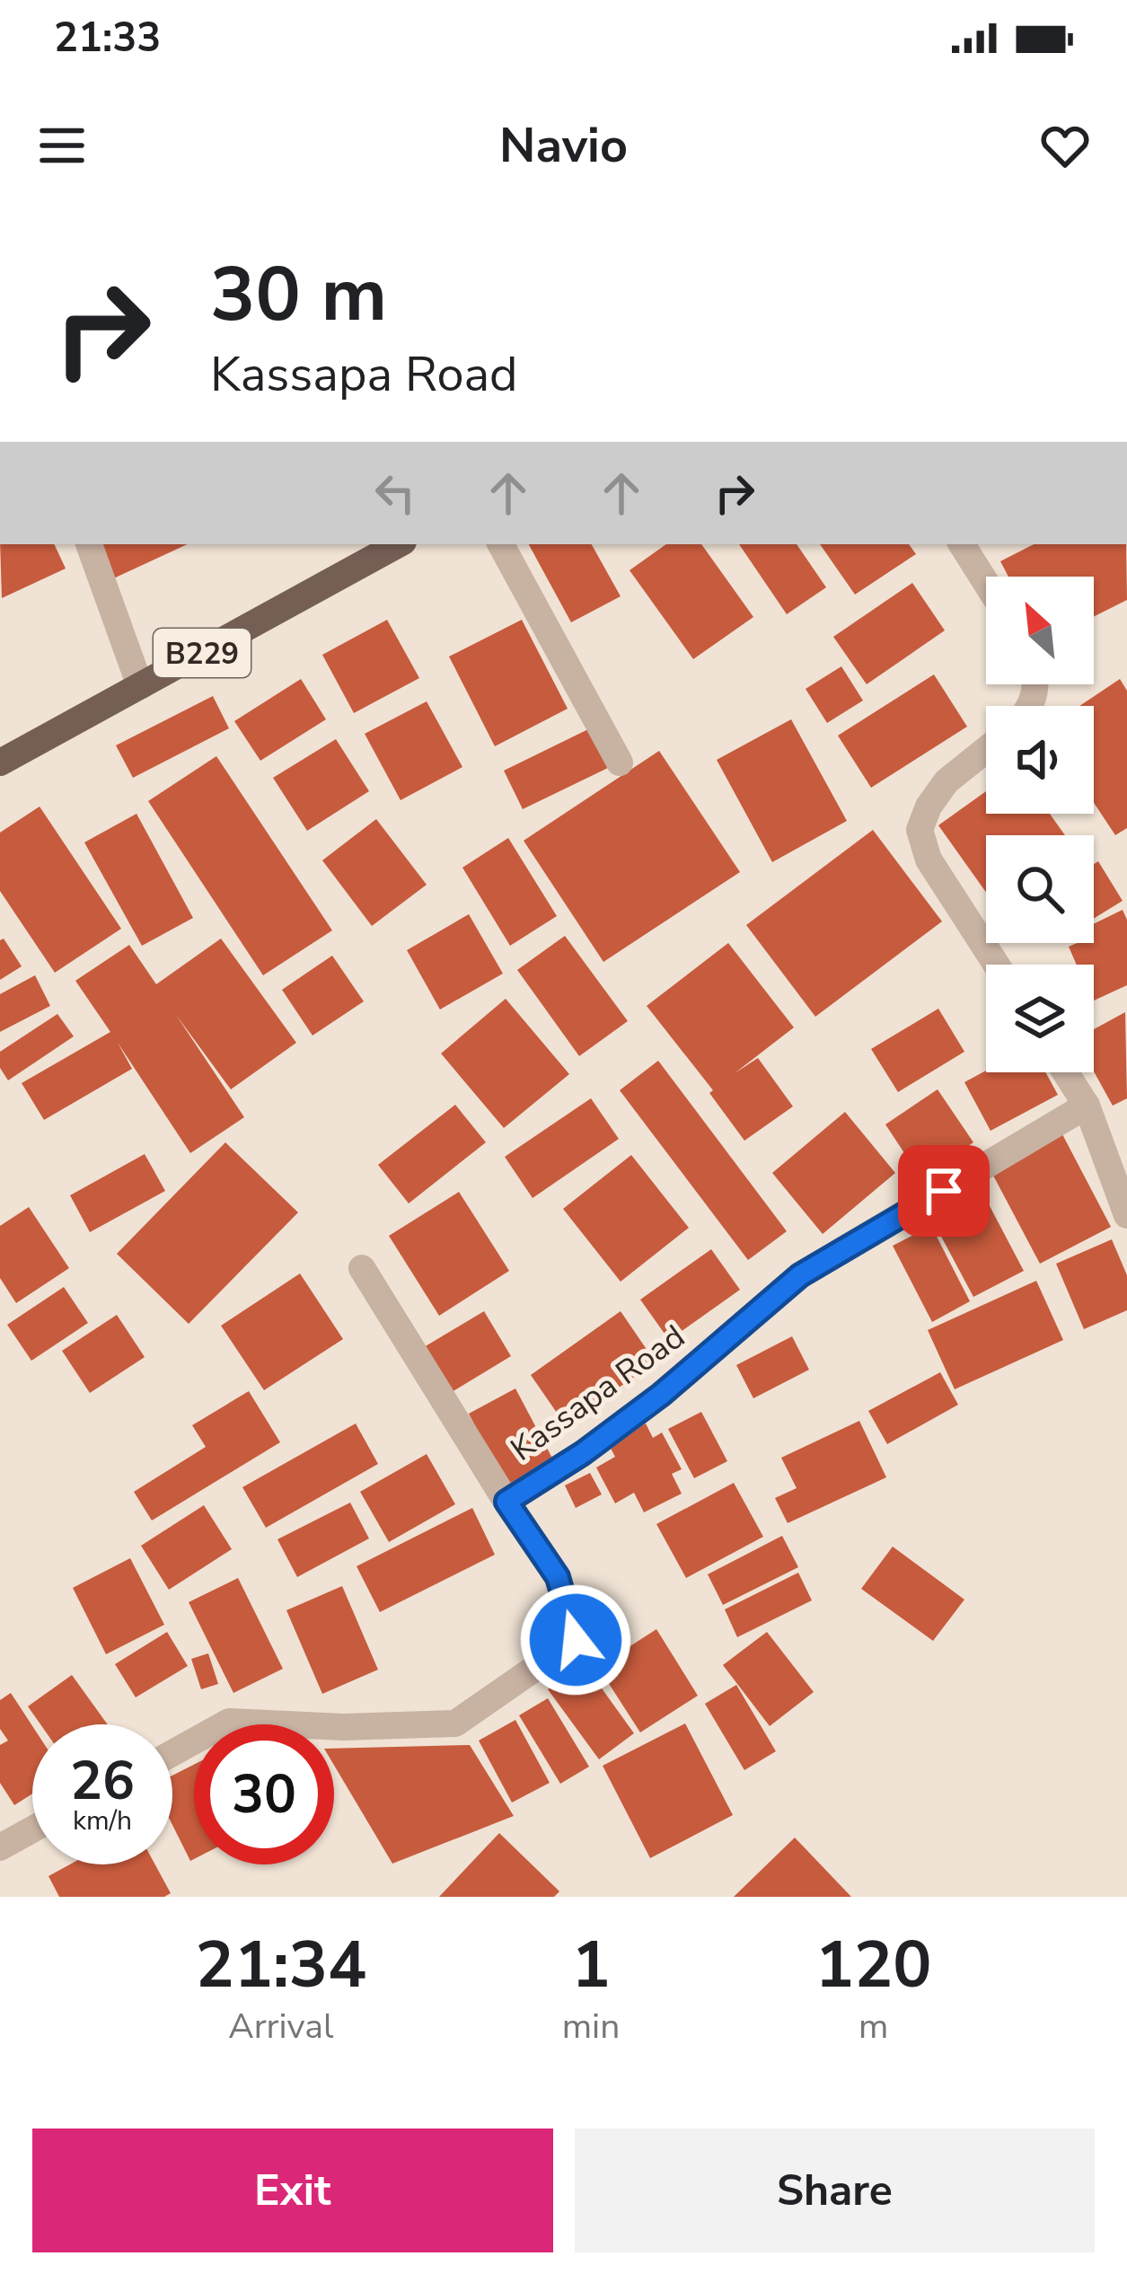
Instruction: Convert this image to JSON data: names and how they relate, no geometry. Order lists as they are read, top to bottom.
{
  "streets": {
    "main road": ["B229"],
    "street": ["Kassapa Road"]
  },
  "north": "top left",
  "page": {
    "status": "21:33",
    "header": "Navio",
    "turn": ["30 m", "Kassapa Road"],
    "speed": "26 km/h",
    "limit": "30",
    "eta": [
      "21:34",
      "Arrival",
      "1",
      "min",
      "120",
      "m"
    ],
    "buttons": ["Exit", "Share"]
  }
}
